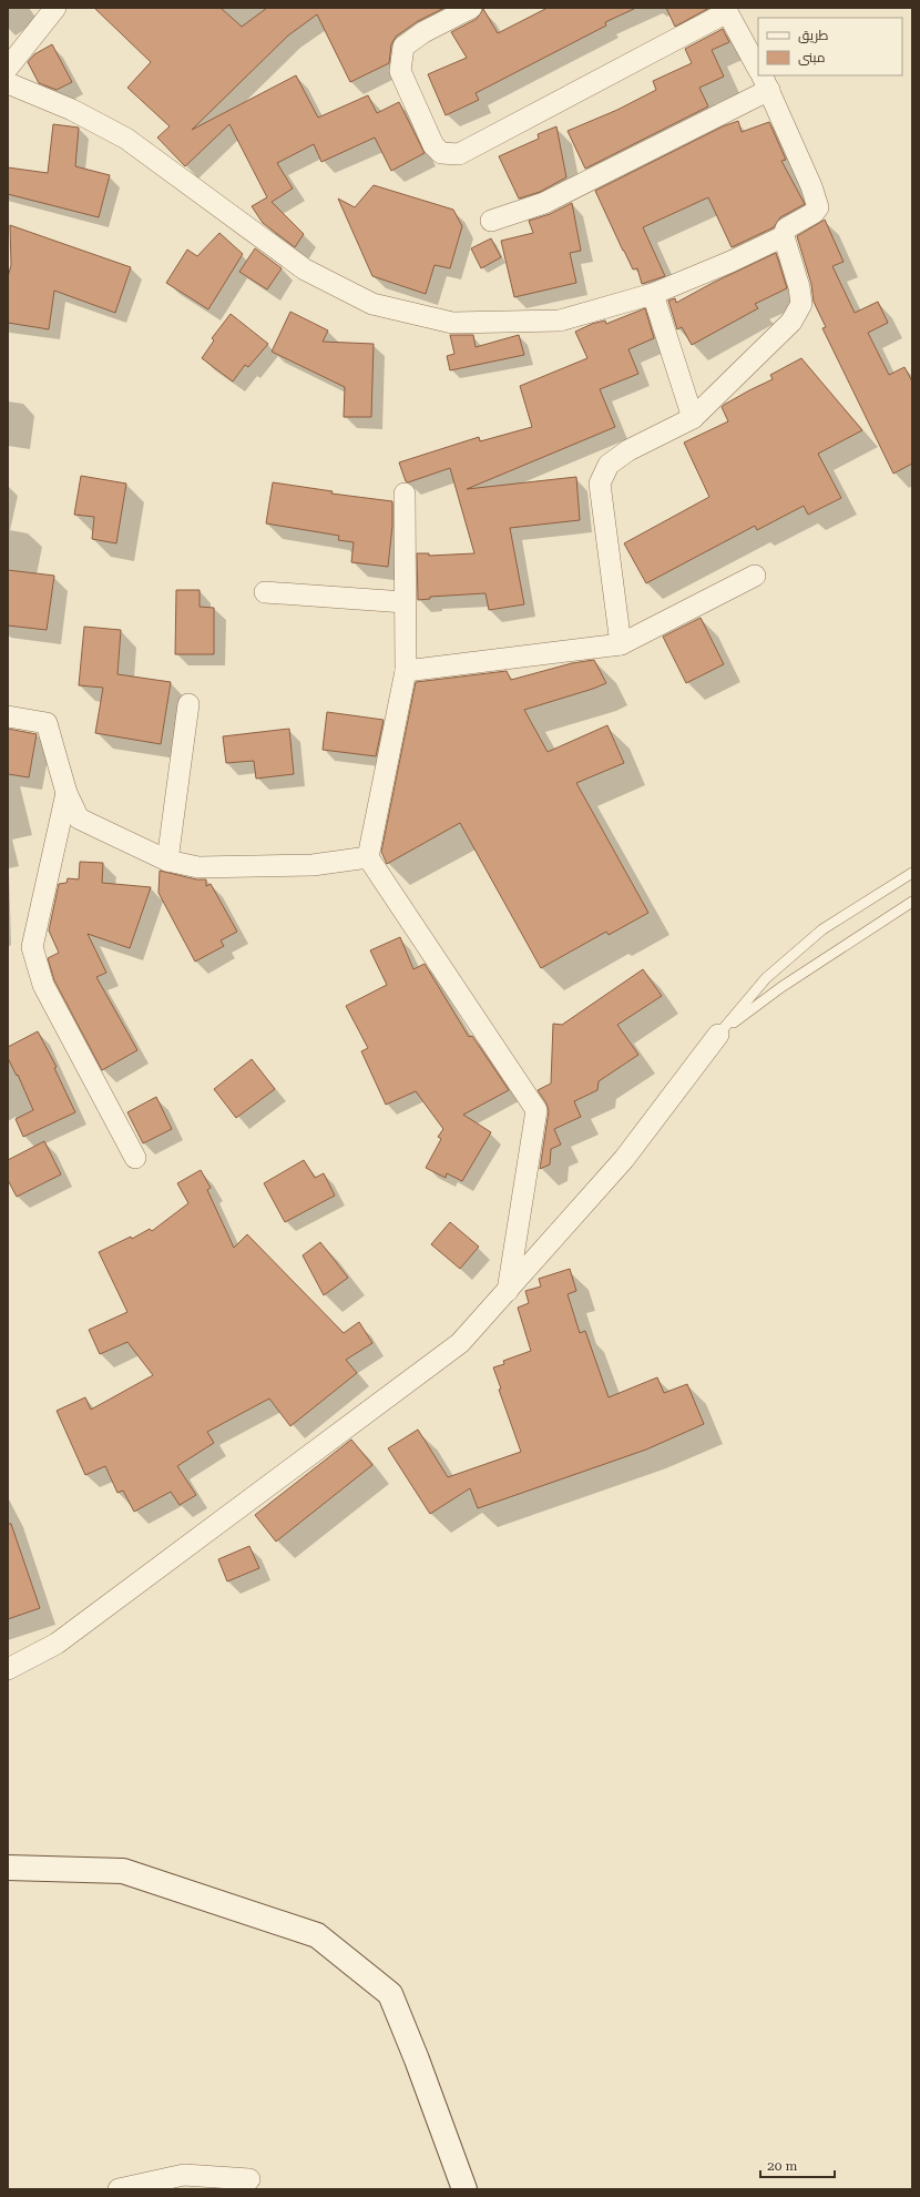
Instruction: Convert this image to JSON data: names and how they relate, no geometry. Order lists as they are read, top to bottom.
{
  "legend": ["طريق", "مبنى"],
  "scale_bar": "20 m"
}
